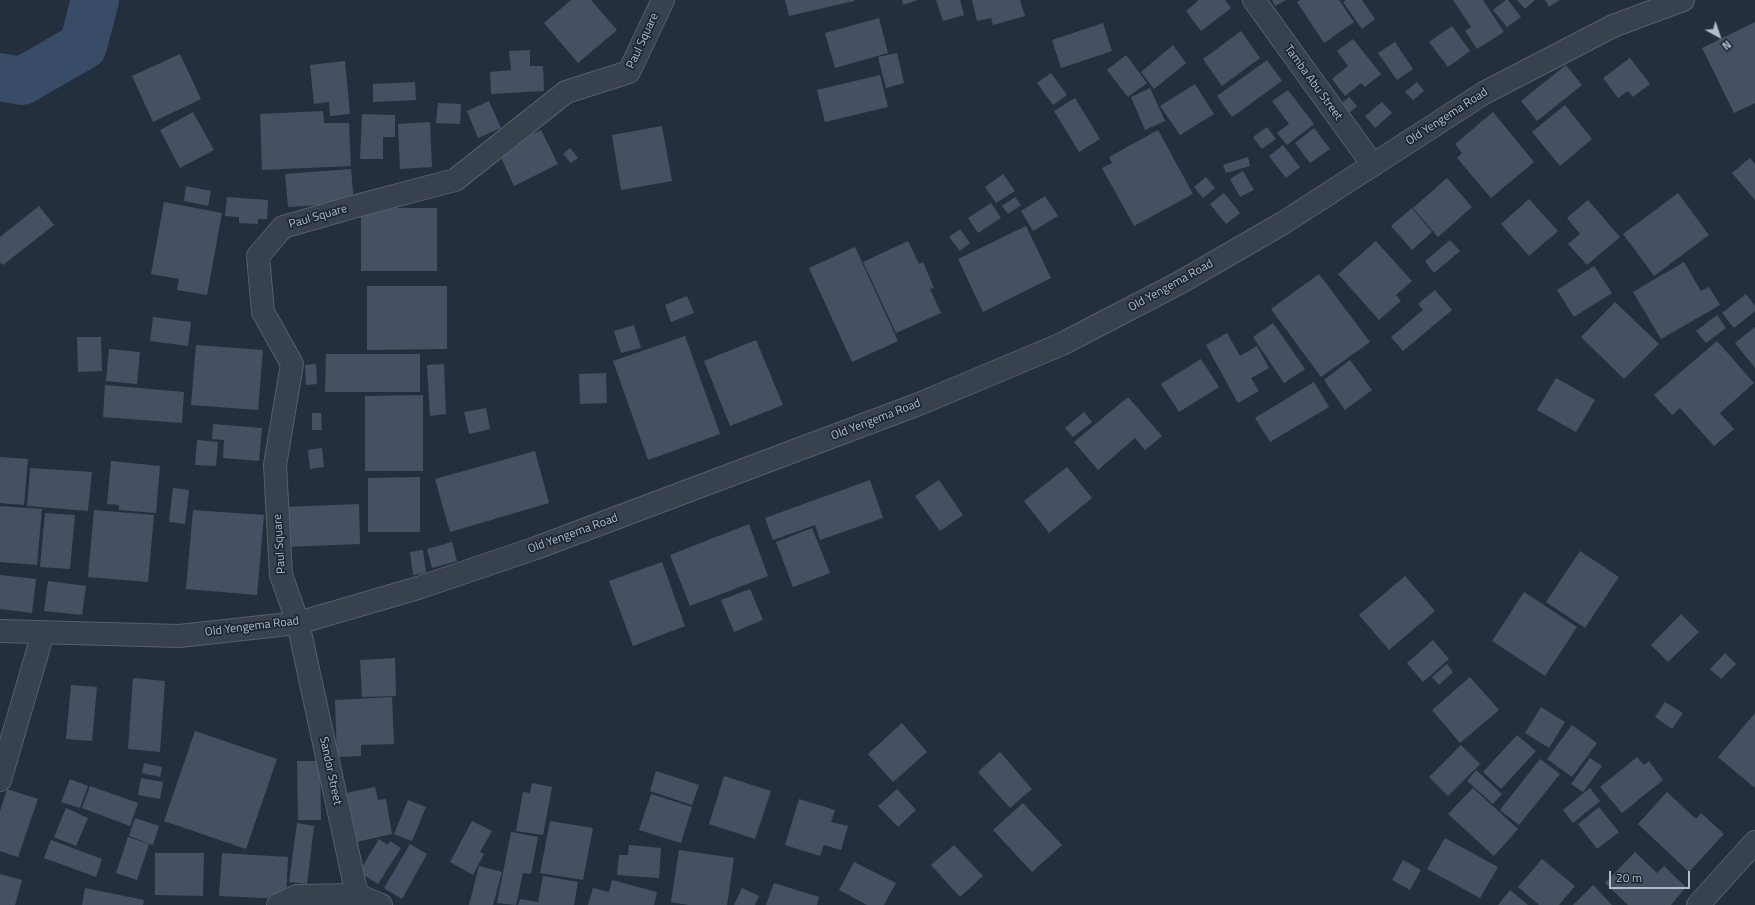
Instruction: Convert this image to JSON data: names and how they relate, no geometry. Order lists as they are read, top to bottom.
{
  "streets": {
    "street": [
      "Paul Square",
      "Tamba Abu Street",
      "Old Yengema Road",
      "Sandor Street"
    ]
  },
  "crossings": [
    ["Paul Square", "Old Yengema Road"],
    ["Paul Square", "Sandor Street"],
    ["Tamba Abu Street", "Old Yengema Road"],
    ["Old Yengema Road", "Sandor Street"]
  ],
  "scale_bar": "20 m",
  "north": "bottom right"
}
